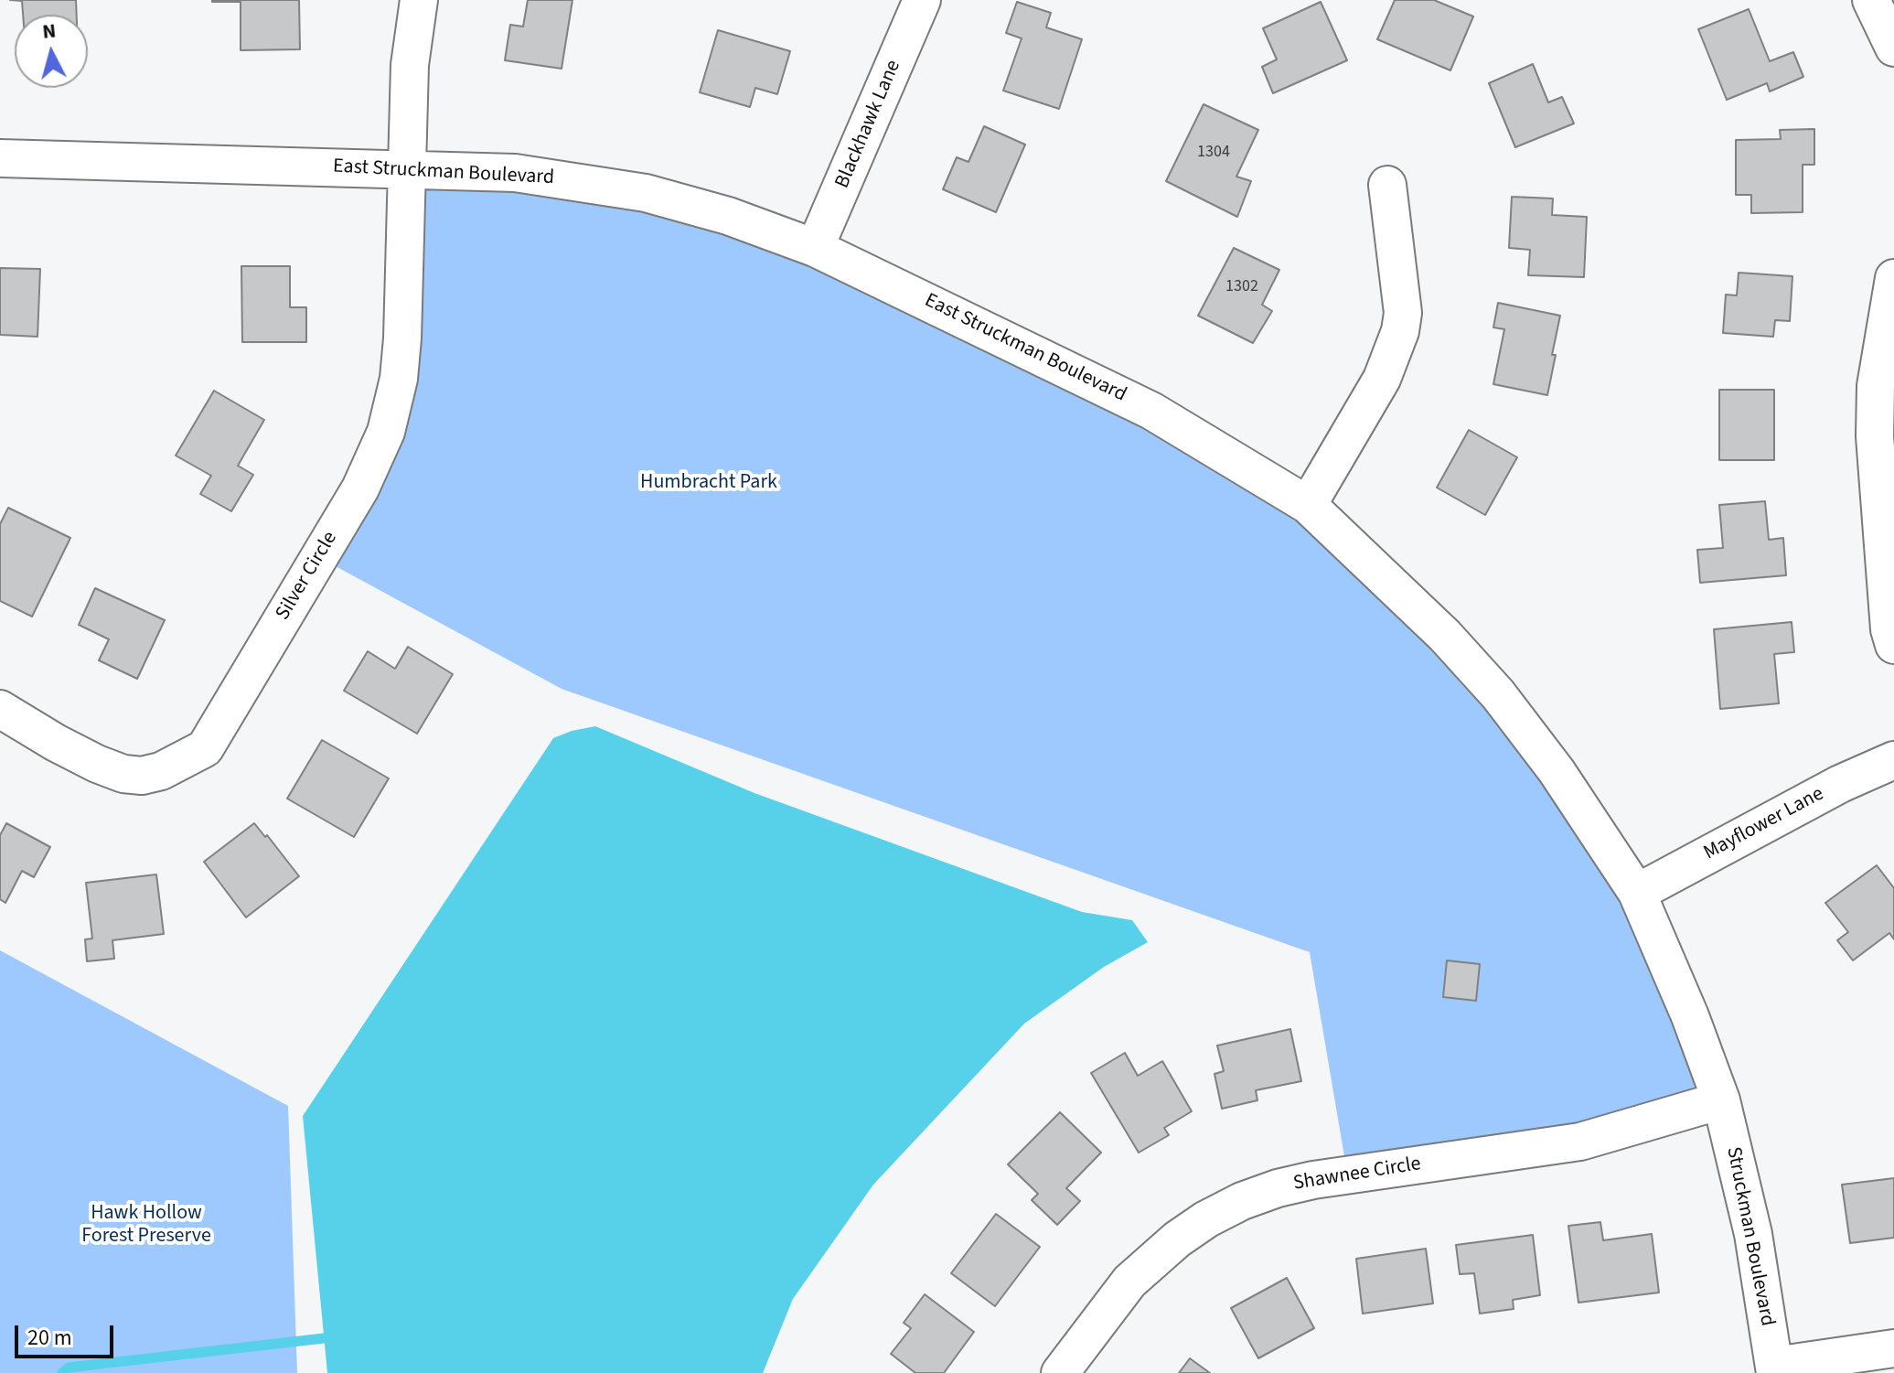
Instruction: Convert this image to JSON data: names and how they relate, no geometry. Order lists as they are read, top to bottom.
{
  "streets": {
    "street": [
      "Blackhawk Lane",
      "East Struckman Boulevard",
      "Silver Circle",
      "Mayflower Lane",
      "Shawnee Circle",
      "Struckman Boulevard"
    ]
  },
  "crossings": [
    ["Blackhawk Lane", "East Struckman Boulevard"],
    ["East Struckman Boulevard", "Silver Circle"],
    ["East Struckman Boulevard", "Mayflower Lane"],
    ["East Struckman Boulevard", "Shawnee Circle"],
    ["East Struckman Boulevard", "Struckman Boulevard"],
    ["Shawnee Circle", "Struckman Boulevard"]
  ],
  "parks": ["Humbracht Park", "Hawk Hollow Forest Preserve"],
  "house_numbers": ["1304", "1302"],
  "scale_bar": "20 m",
  "north": "top"
}
